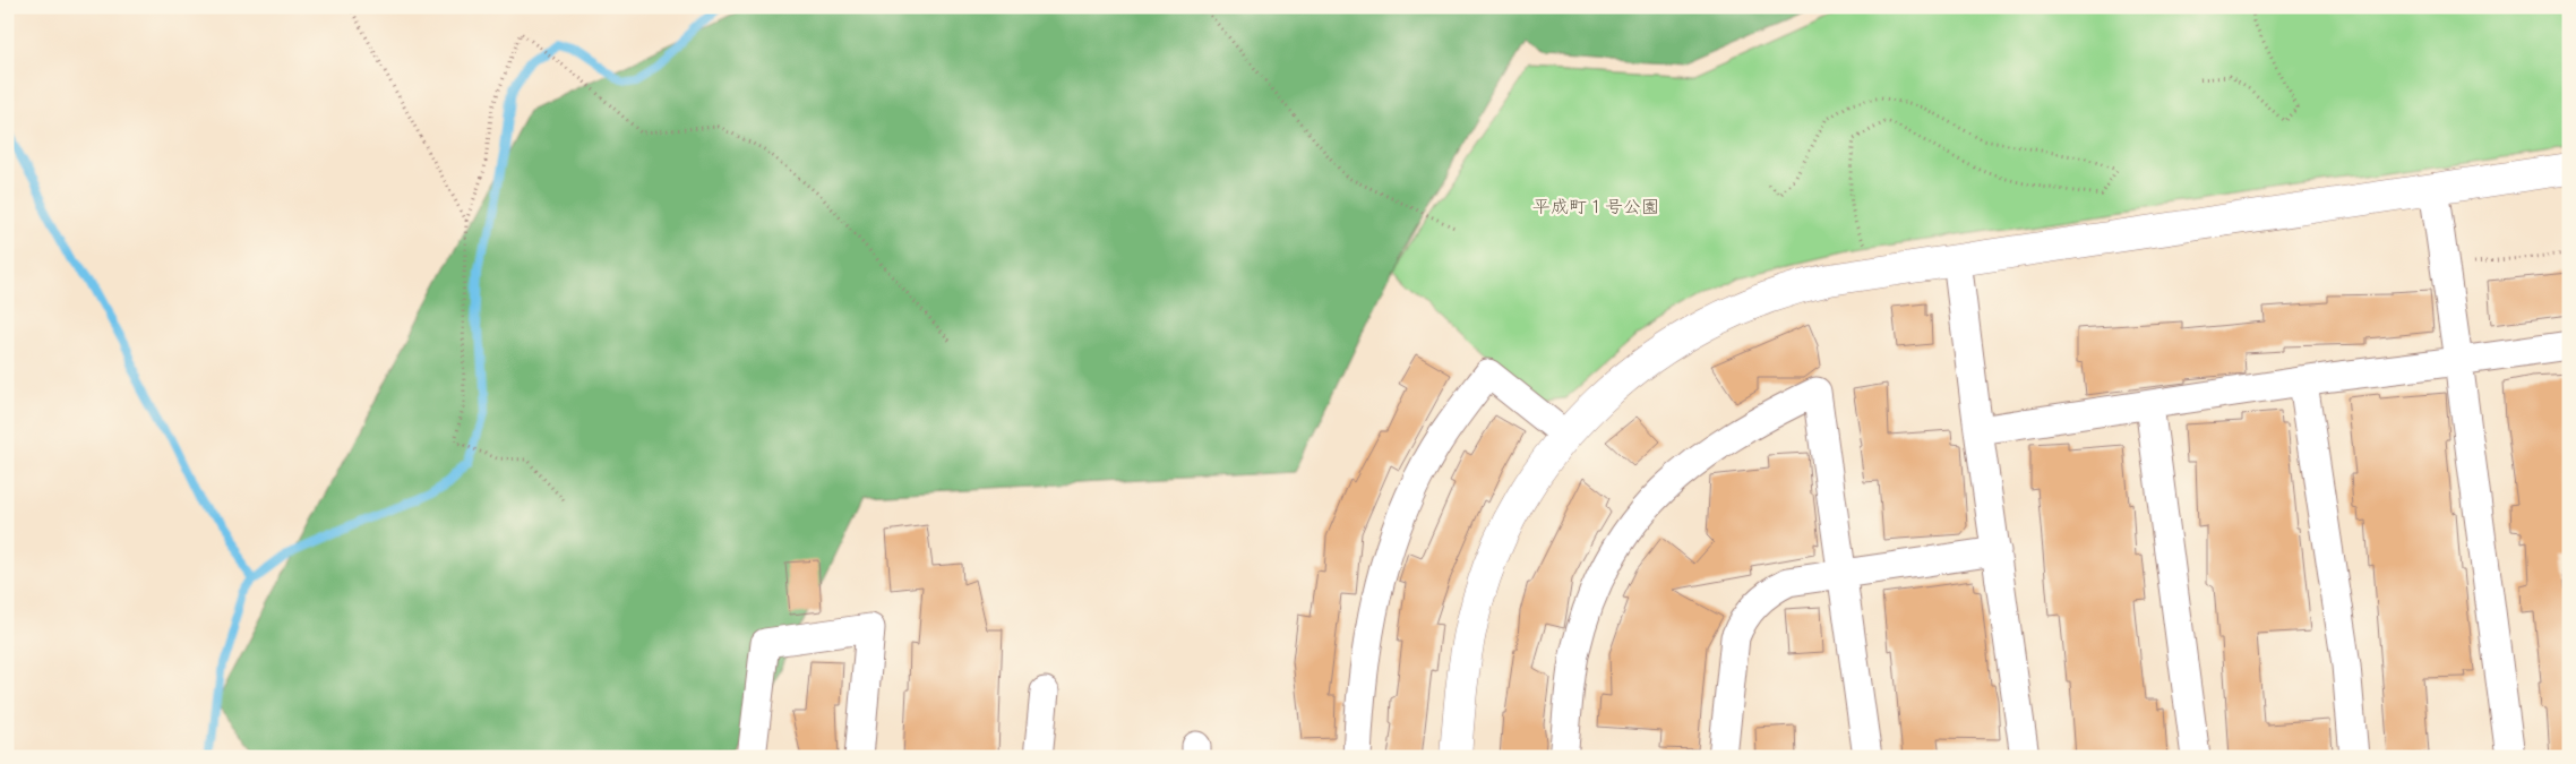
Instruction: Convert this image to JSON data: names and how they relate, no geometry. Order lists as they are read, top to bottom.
{
  "parks": ["平成町１号公園"]
}
